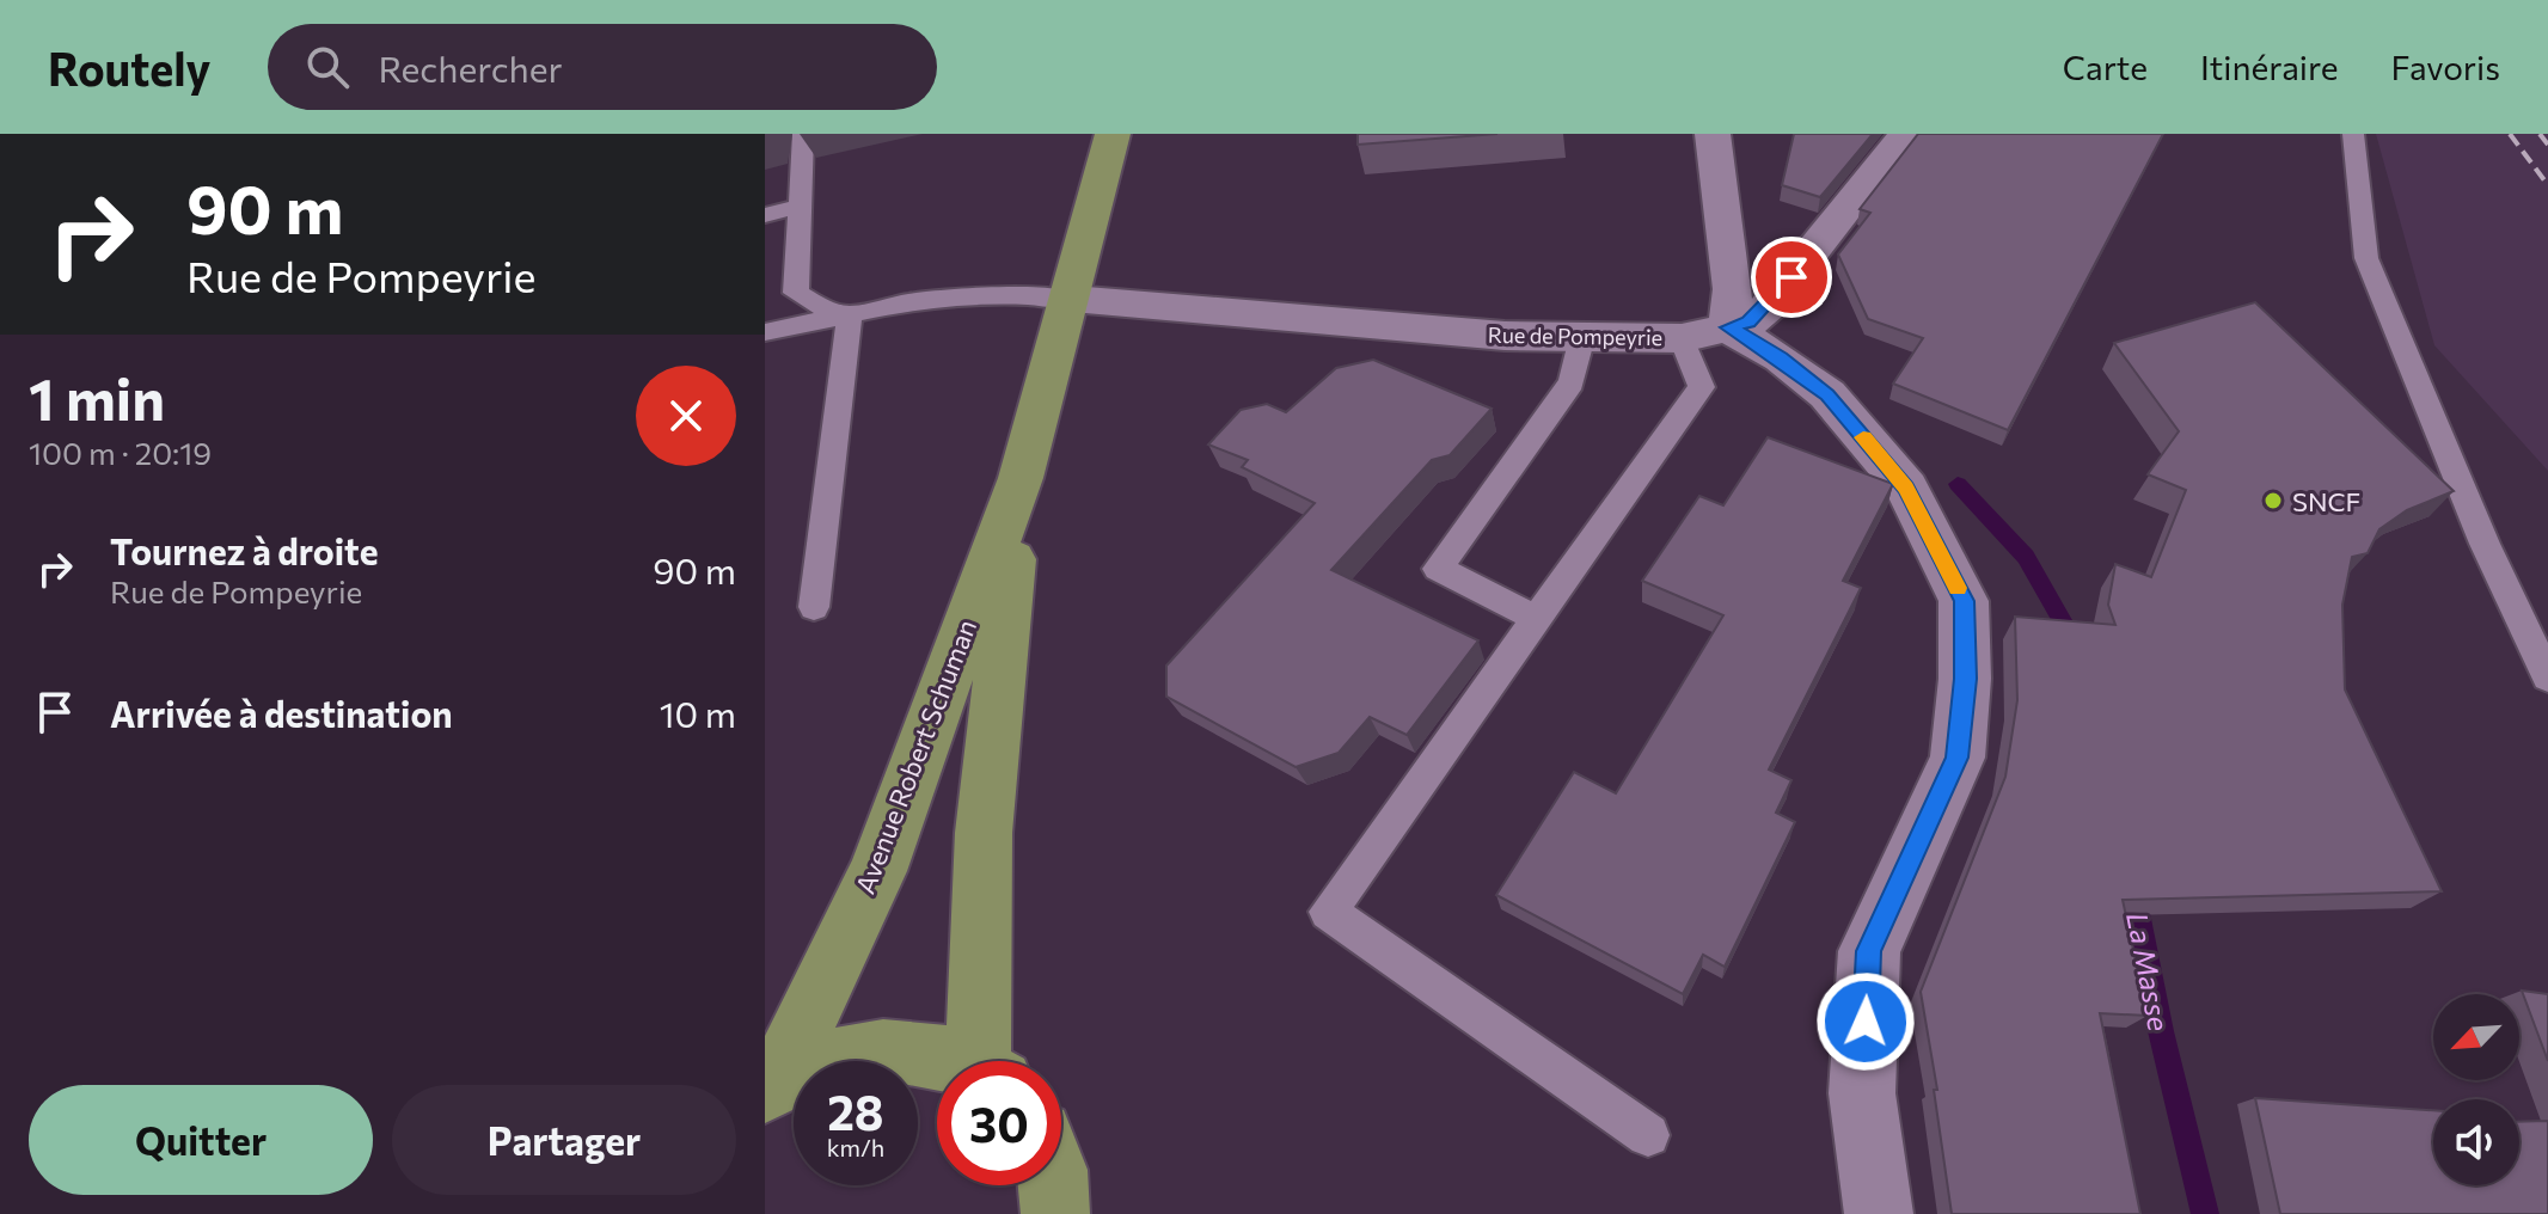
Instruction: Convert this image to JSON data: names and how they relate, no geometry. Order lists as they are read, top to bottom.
{
  "streets": {
    "main road": ["Avenue Robert Schuman"],
    "street": ["Rue de Pompeyrie"]
  },
  "crossings": [
    ["Rue de Pompeyrie", "Avenue Robert Schuman"]
  ],
  "water": ["La Masse"],
  "places": ["SNCF"],
  "north": "bottom left",
  "page": {
    "header": "Routely",
    "search": "Rechercher",
    "nav": ["Carte", "Itinéraire", "Favoris"],
    "turn": ["90 m", "Rue de Pompeyrie"],
    "heading": ["1 min", "100 m · 20:19"],
    "list": [
      {
        "name": "Tournez à droite",
        "note": "Rue de Pompeyrie",
        "value": "90 m"
      },
      {
        "name": "Arrivée à destination",
        "value": "10 m"
      }
    ],
    "speed": "28 km/h",
    "limit": "30",
    "buttons": ["Quitter", "Partager"]
  }
}
